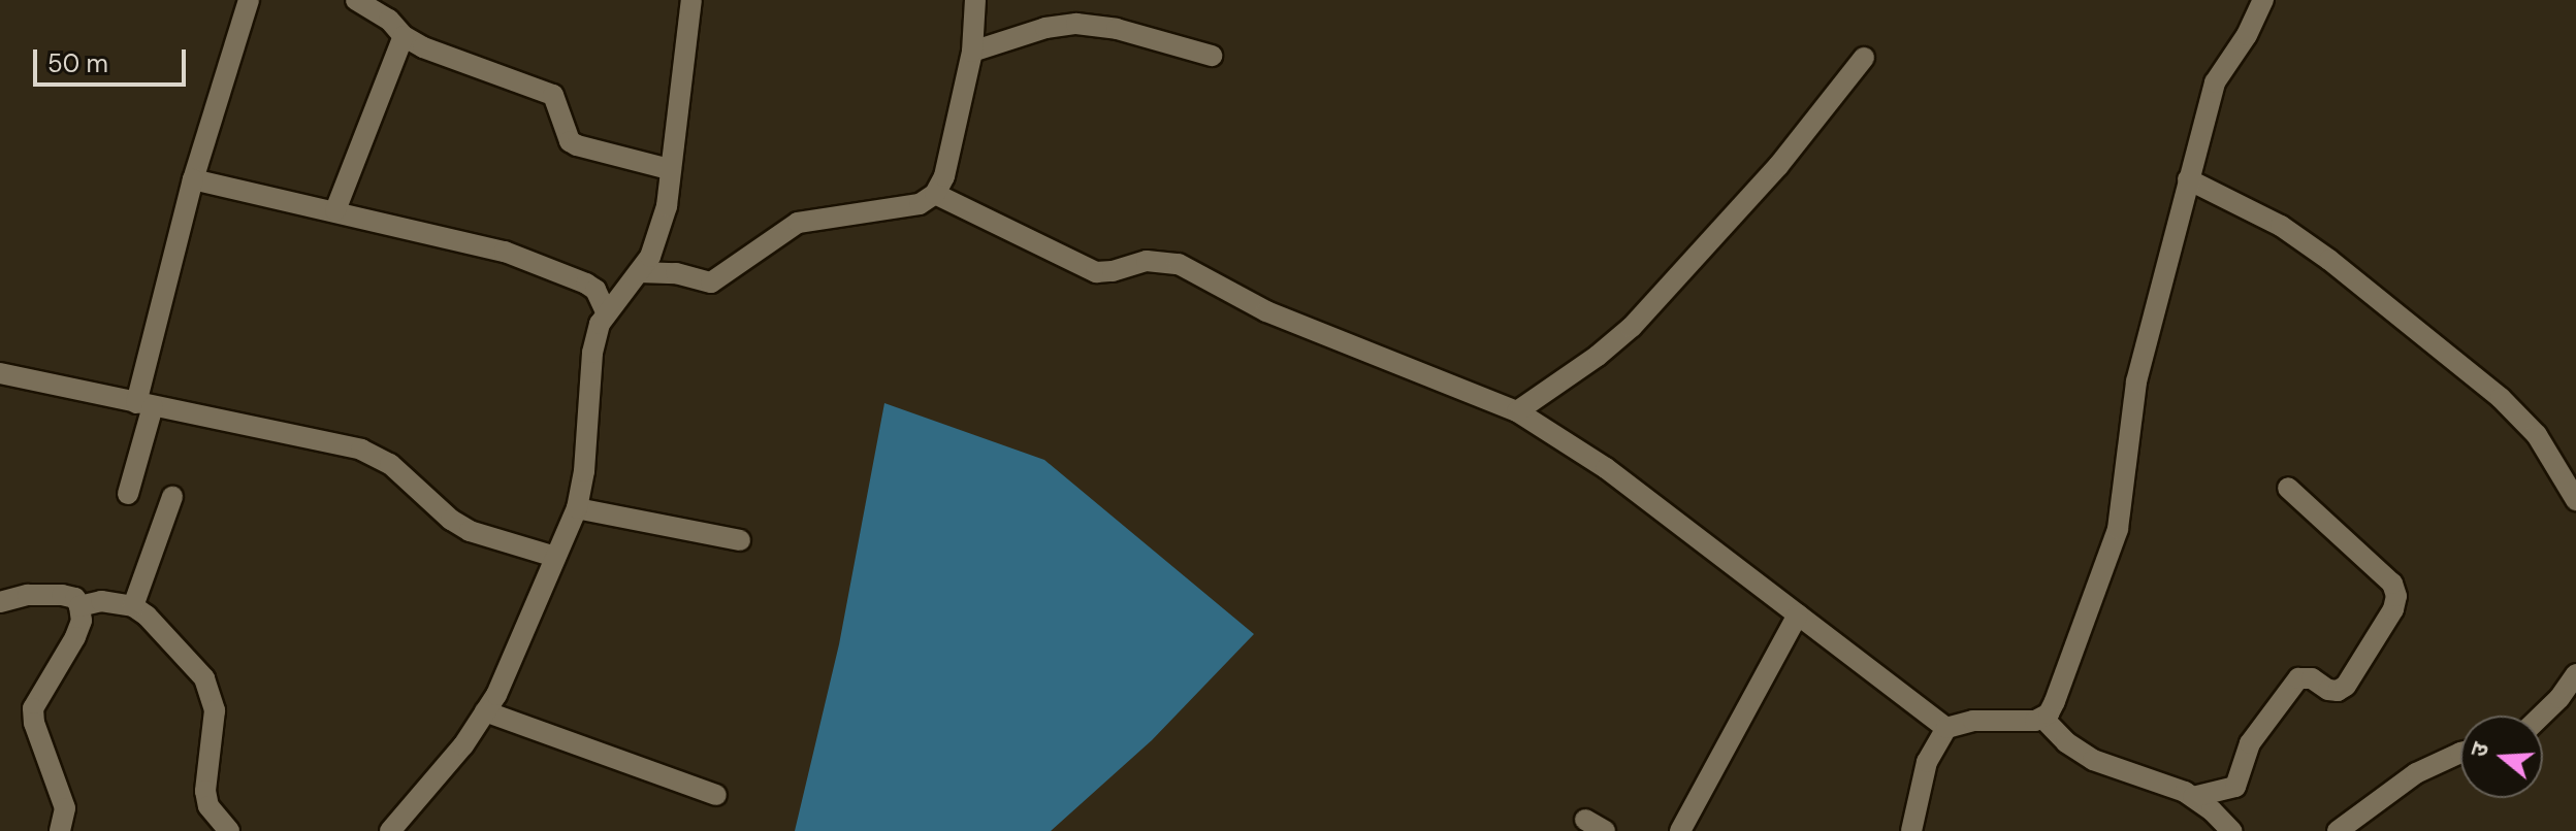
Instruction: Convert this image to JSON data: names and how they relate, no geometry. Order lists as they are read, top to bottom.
{
  "scale_bar": "50 m",
  "north": "left"
}
